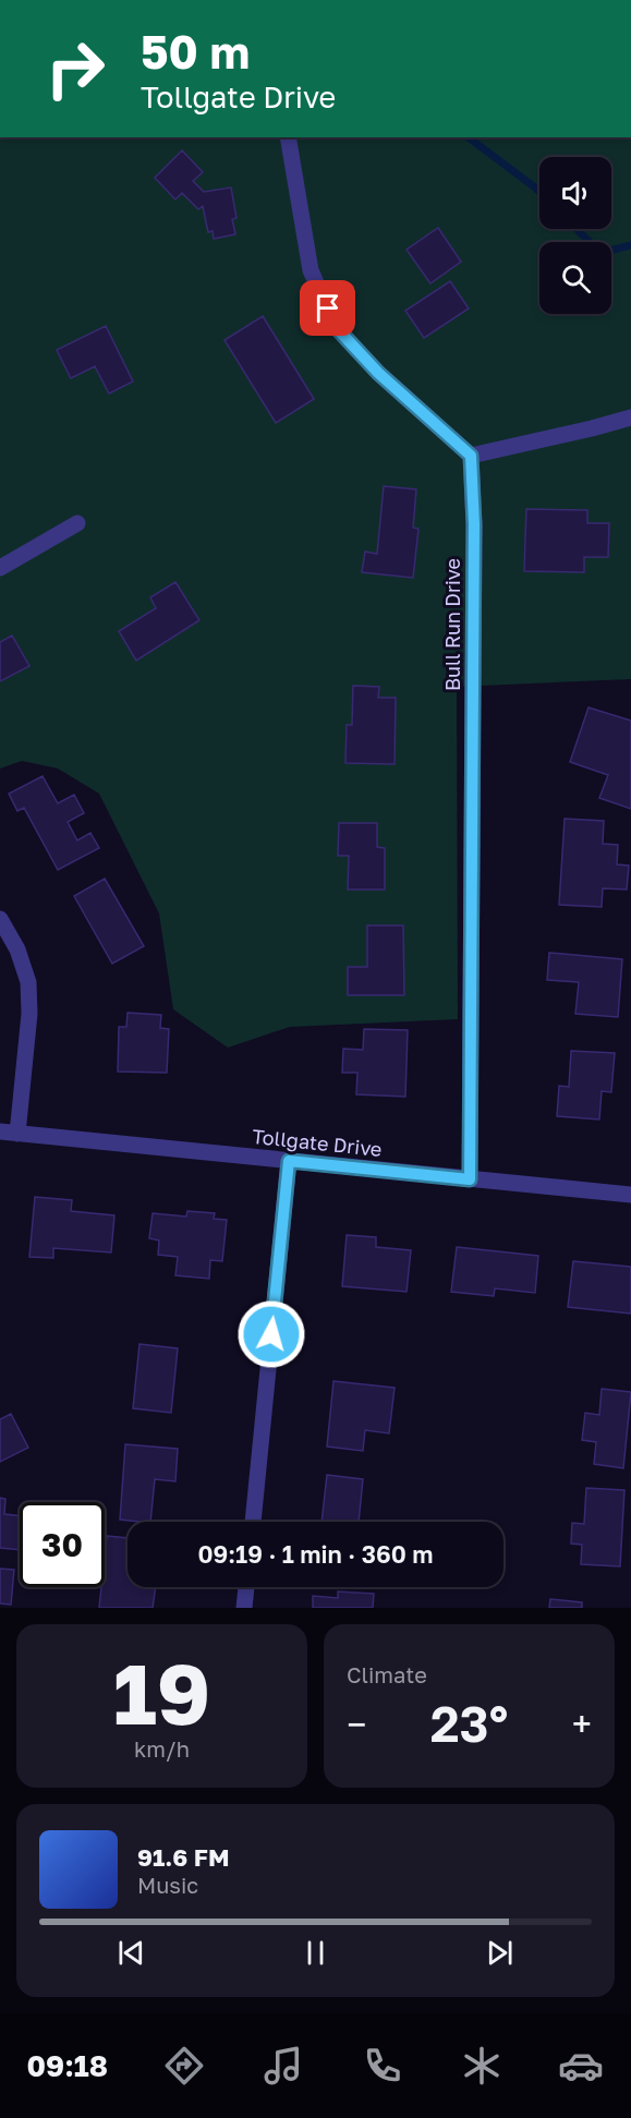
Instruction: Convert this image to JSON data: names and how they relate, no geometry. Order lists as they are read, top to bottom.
{
  "streets": {
    "street": ["Bull Run Drive", "Tollgate Drive"]
  },
  "crossings": [
    ["Bull Run Drive", "Tollgate Drive"]
  ],
  "page": {
    "turn": ["50 m", "Tollgate Drive"],
    "limit": "30",
    "trip": "09:19 · 1 min · 360 m",
    "tile": [
      ["19", "km/h"],
      "Climate"
    ],
    "heat": ["−", "23°", "+"],
    "song": ["91.6 FM", "Music"],
    "tabs": "09:18"
  }
}
